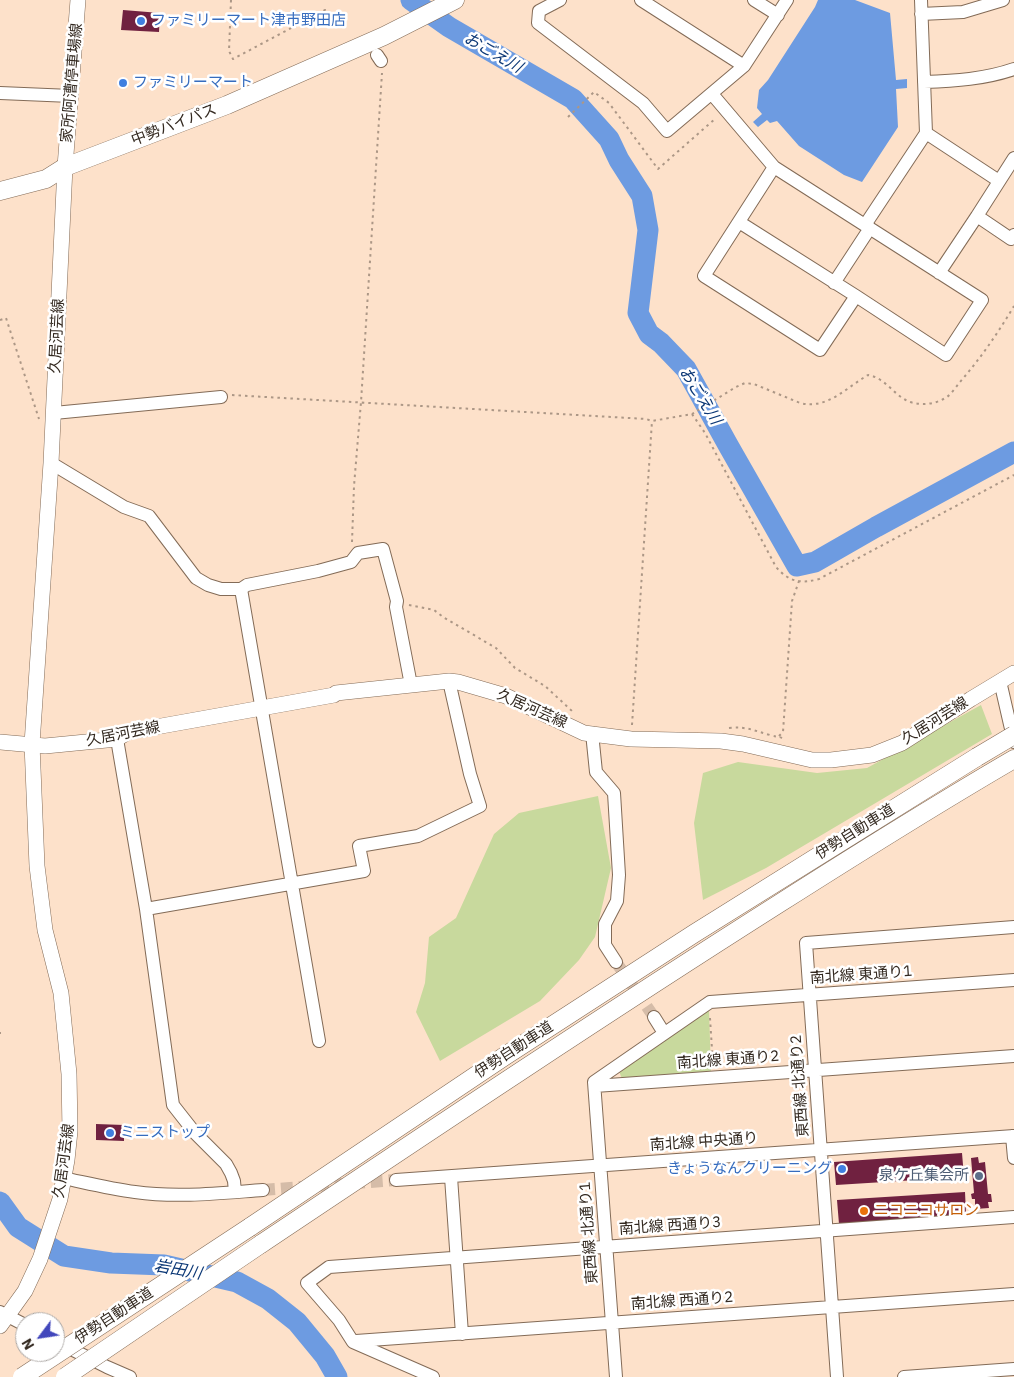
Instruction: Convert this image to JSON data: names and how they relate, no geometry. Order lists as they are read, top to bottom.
{
  "streets": {
    "highway": ["中勢バイパス", "伊勢自動車道"],
    "main road": ["家所阿漕停車場線", "久居河芸線"],
    "street": [
      "南北線 東通り1",
      "南北線 東通り2",
      "東西線 北通り2",
      "南北線 中央通り",
      "南北線 西通り3",
      "東西線 北通り1",
      "南北線 西通り2"
    ]
  },
  "crossings": [
    ["家所阿漕停車場線", "中勢バイパス"],
    ["家所阿漕停車場線", "久居河芸線"],
    ["中勢バイパス", "久居河芸線"],
    ["南北線 東通り1", "東西線 北通り2"],
    ["南北線 東通り2", "東西線 北通り2"],
    ["南北線 東通り2", "東西線 北通り1"],
    ["東西線 北通り2", "南北線 中央通り"],
    ["東西線 北通り2", "南北線 西通り3"],
    ["東西線 北通り2", "南北線 西通り2"],
    ["南北線 中央通り", "東西線 北通り1"],
    ["南北線 西通り3", "東西線 北通り1"],
    ["南北線 西通り3", "南北線 西通り2"],
    ["東西線 北通り1", "南北線 西通り2"]
  ],
  "water": ["おごえ川", "岩田川"],
  "places": [
    "ファミリーマート津市野田店",
    "ファミリーマート",
    "ミニストップ",
    "きょうなんクリーニング",
    "泉ケ丘集会所",
    "ニコニコサロン"
  ],
  "north": "bottom left"
}
